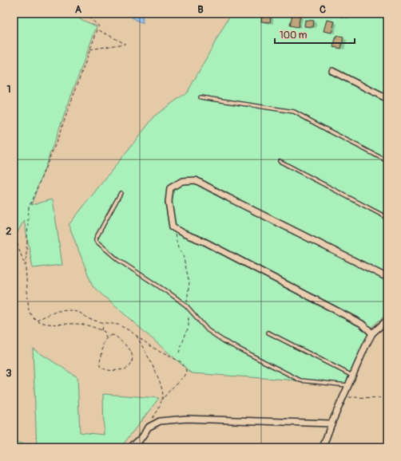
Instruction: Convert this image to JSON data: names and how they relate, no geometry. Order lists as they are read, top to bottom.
{
  "scale_bar": "100 m",
  "grid": {
    "columns": ["A", "B", "C"],
    "rows": ["1", "2", "3"]
  }
}
